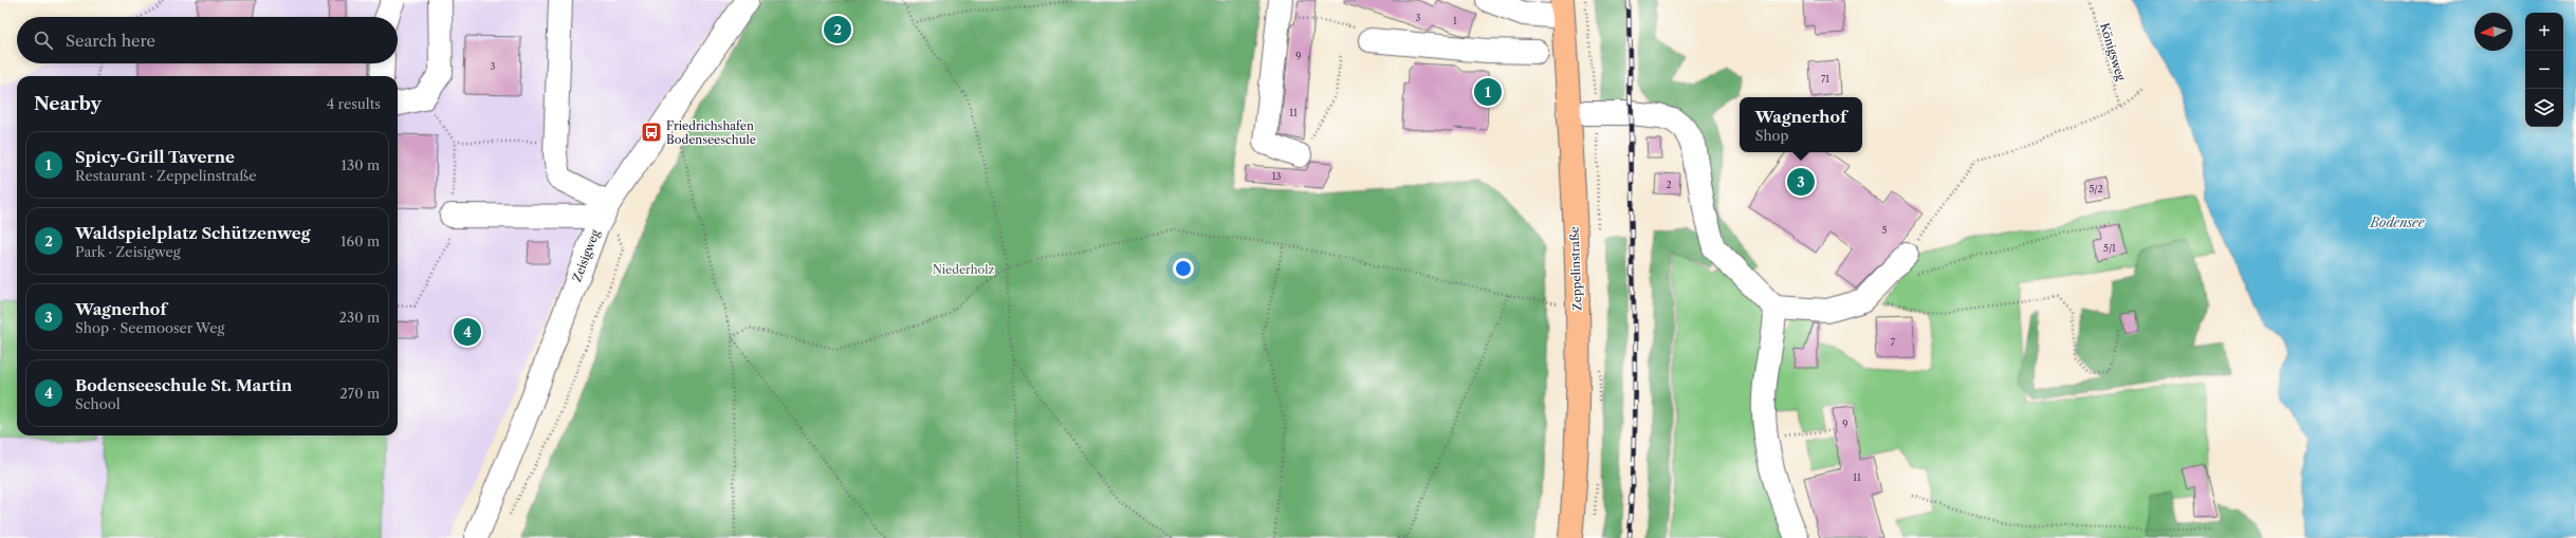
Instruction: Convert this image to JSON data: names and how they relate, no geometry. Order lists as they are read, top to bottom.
{
  "streets": {
    "main road": ["Zeppelinstraße"],
    "street": ["Zeisigweg"],
    "path": ["Königsweg"]
  },
  "water": ["Bodensee"],
  "parks": ["Niederholz"],
  "places": {
    "bus stop": ["Friedrichshafen Bodenseeschule"]
  },
  "house_numbers": [
    "3",
    "1",
    "9",
    "3",
    "71",
    "11",
    "13",
    "2",
    "5/2",
    "5",
    "5/1",
    "7",
    "9",
    "11"
  ],
  "north": "left",
  "page": {
    "map_buttons": ["+", "−"],
    "pins": [
      "2",
      "1",
      "3",
      "4"
    ],
    "search": "Search here",
    "heading": ["Nearby", "4 results"],
    "popup": ["Wagnerhof", "Shop"],
    "list": [
      {
        "mark": "1",
        "name": "Spicy-Grill Taverne",
        "note": "Restaurant · Zeppelinstraße",
        "value": "130 m"
      },
      {
        "mark": "2",
        "name": "Waldspielplatz Schützenweg",
        "note": "Park · Zeisigweg",
        "value": "160 m"
      },
      {
        "mark": "3",
        "name": "Wagnerhof",
        "note": "Shop · Seemooser Weg",
        "value": "230 m"
      },
      {
        "mark": "4",
        "name": "Bodenseeschule St. Martin",
        "note": "School",
        "value": "270 m"
      }
    ]
  }
}
